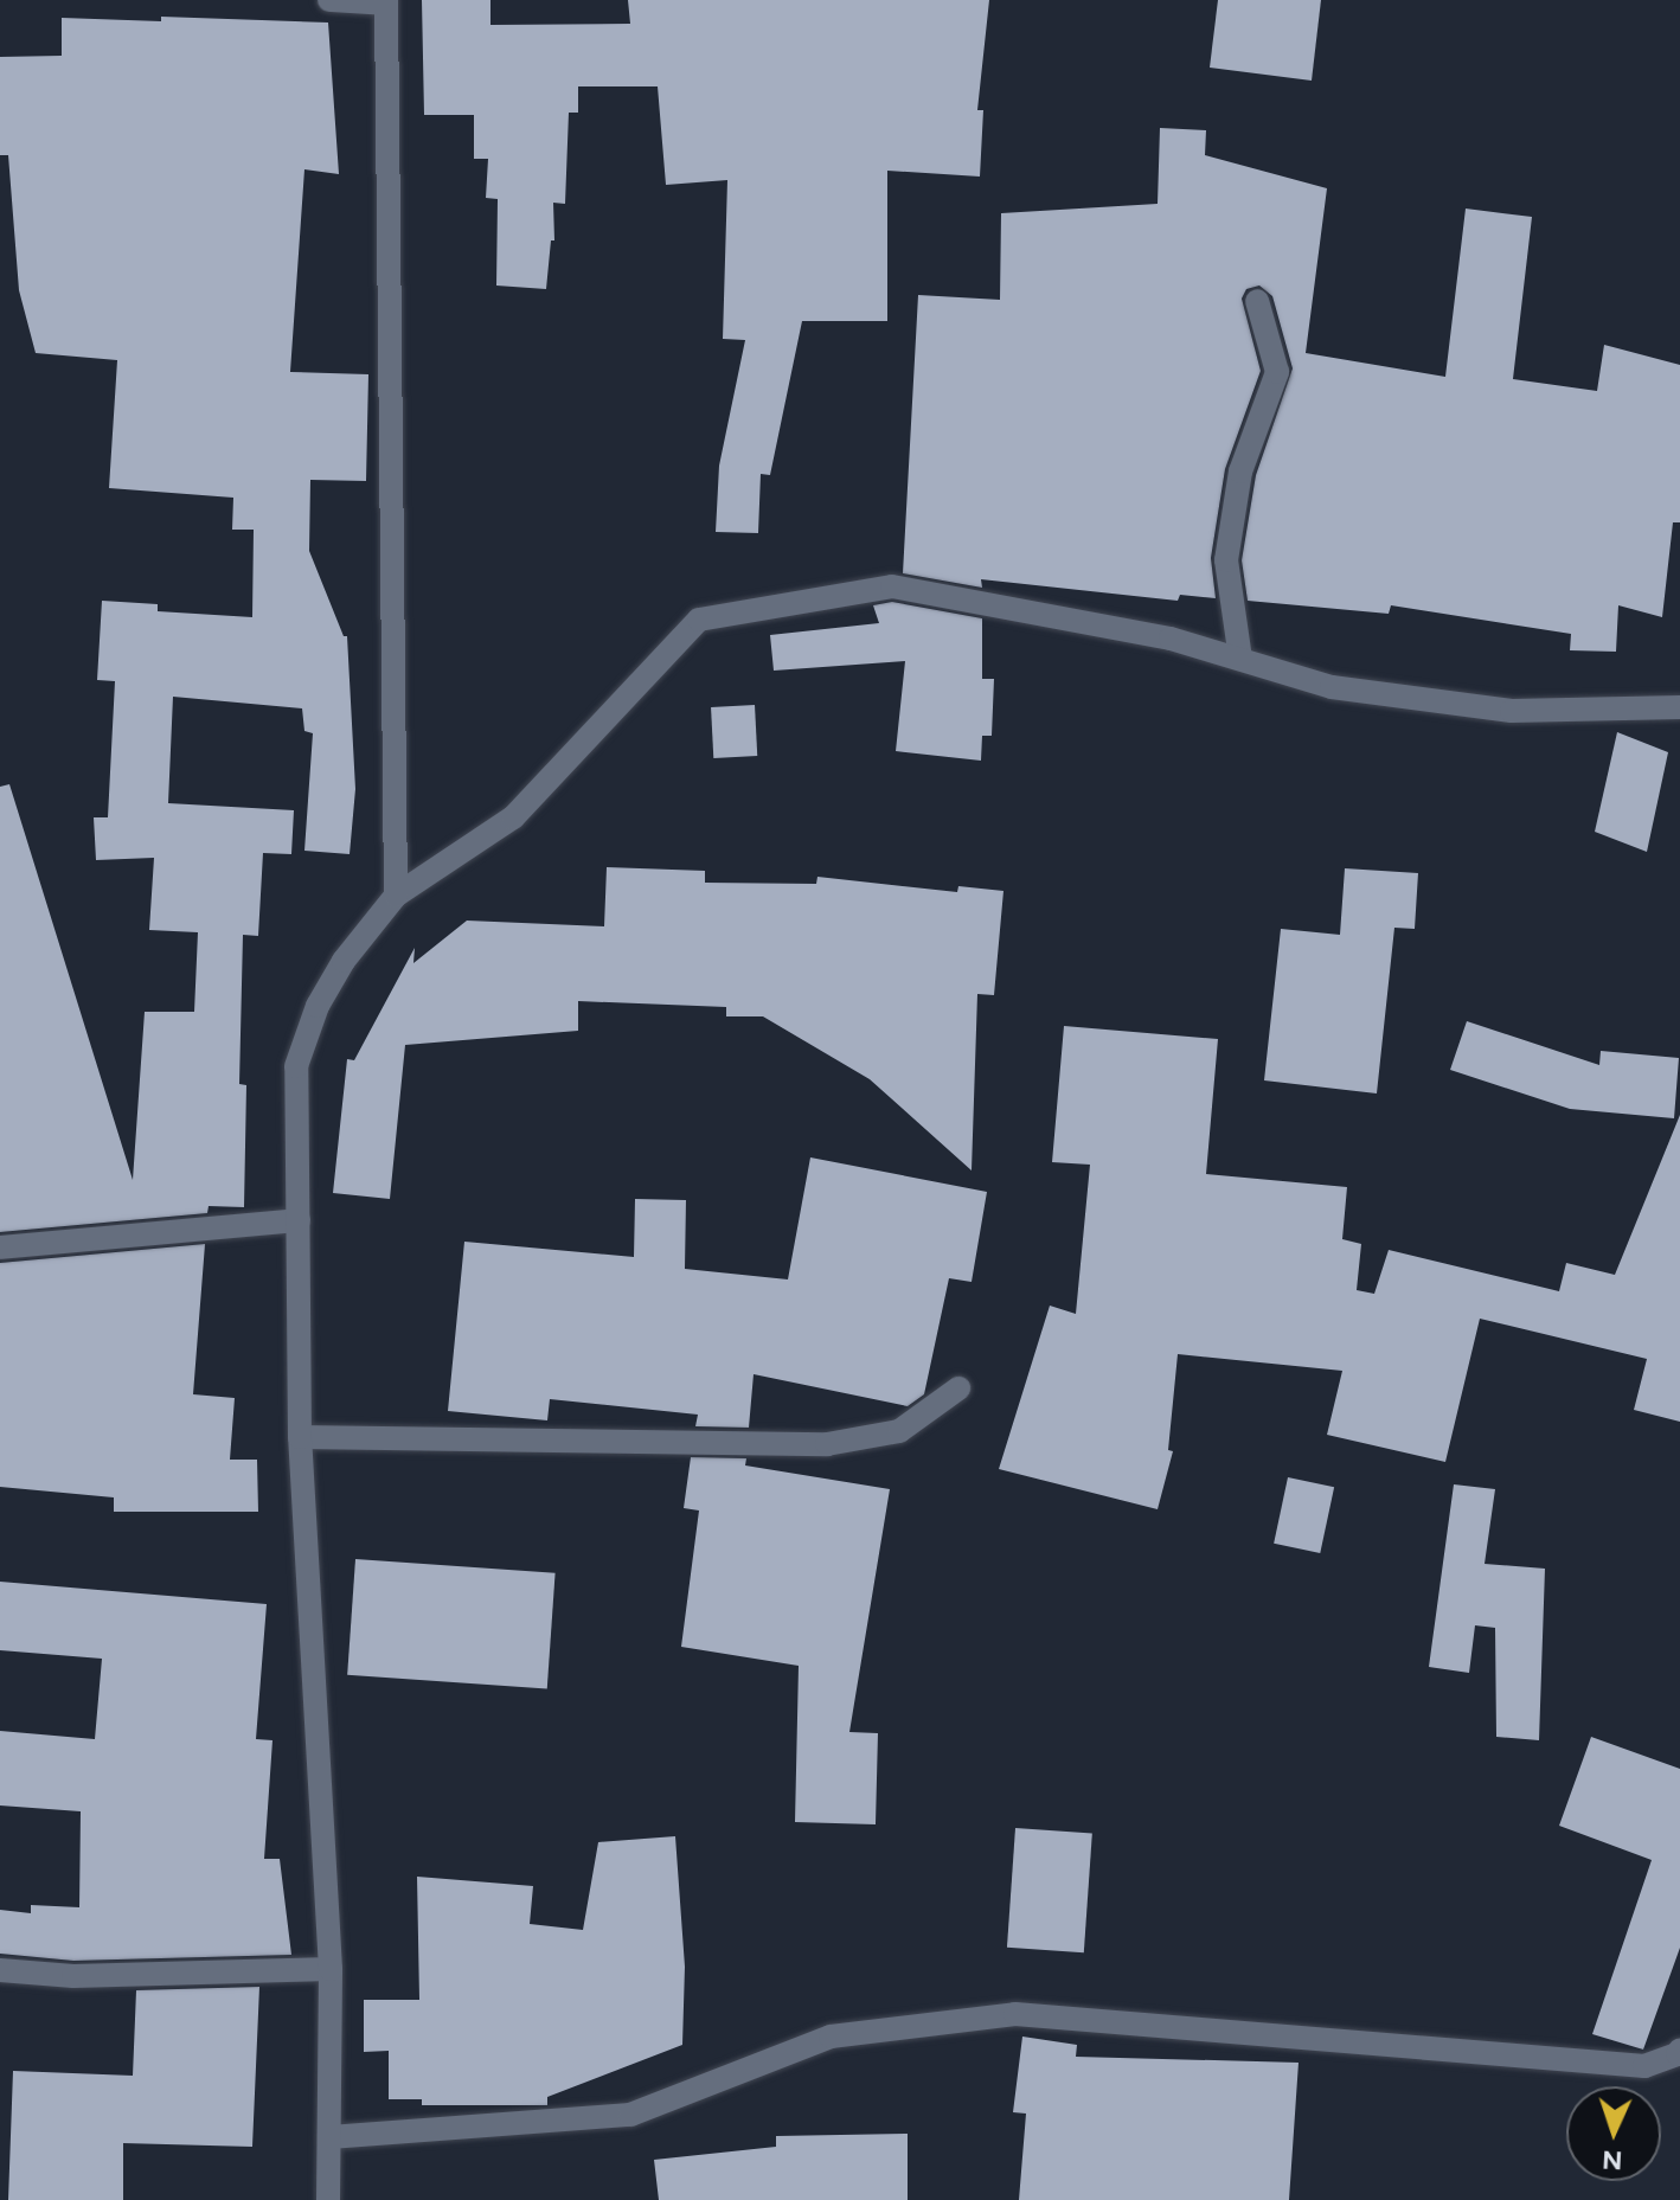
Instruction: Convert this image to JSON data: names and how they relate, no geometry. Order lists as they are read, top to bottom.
{
  "north": "bottom"
}
